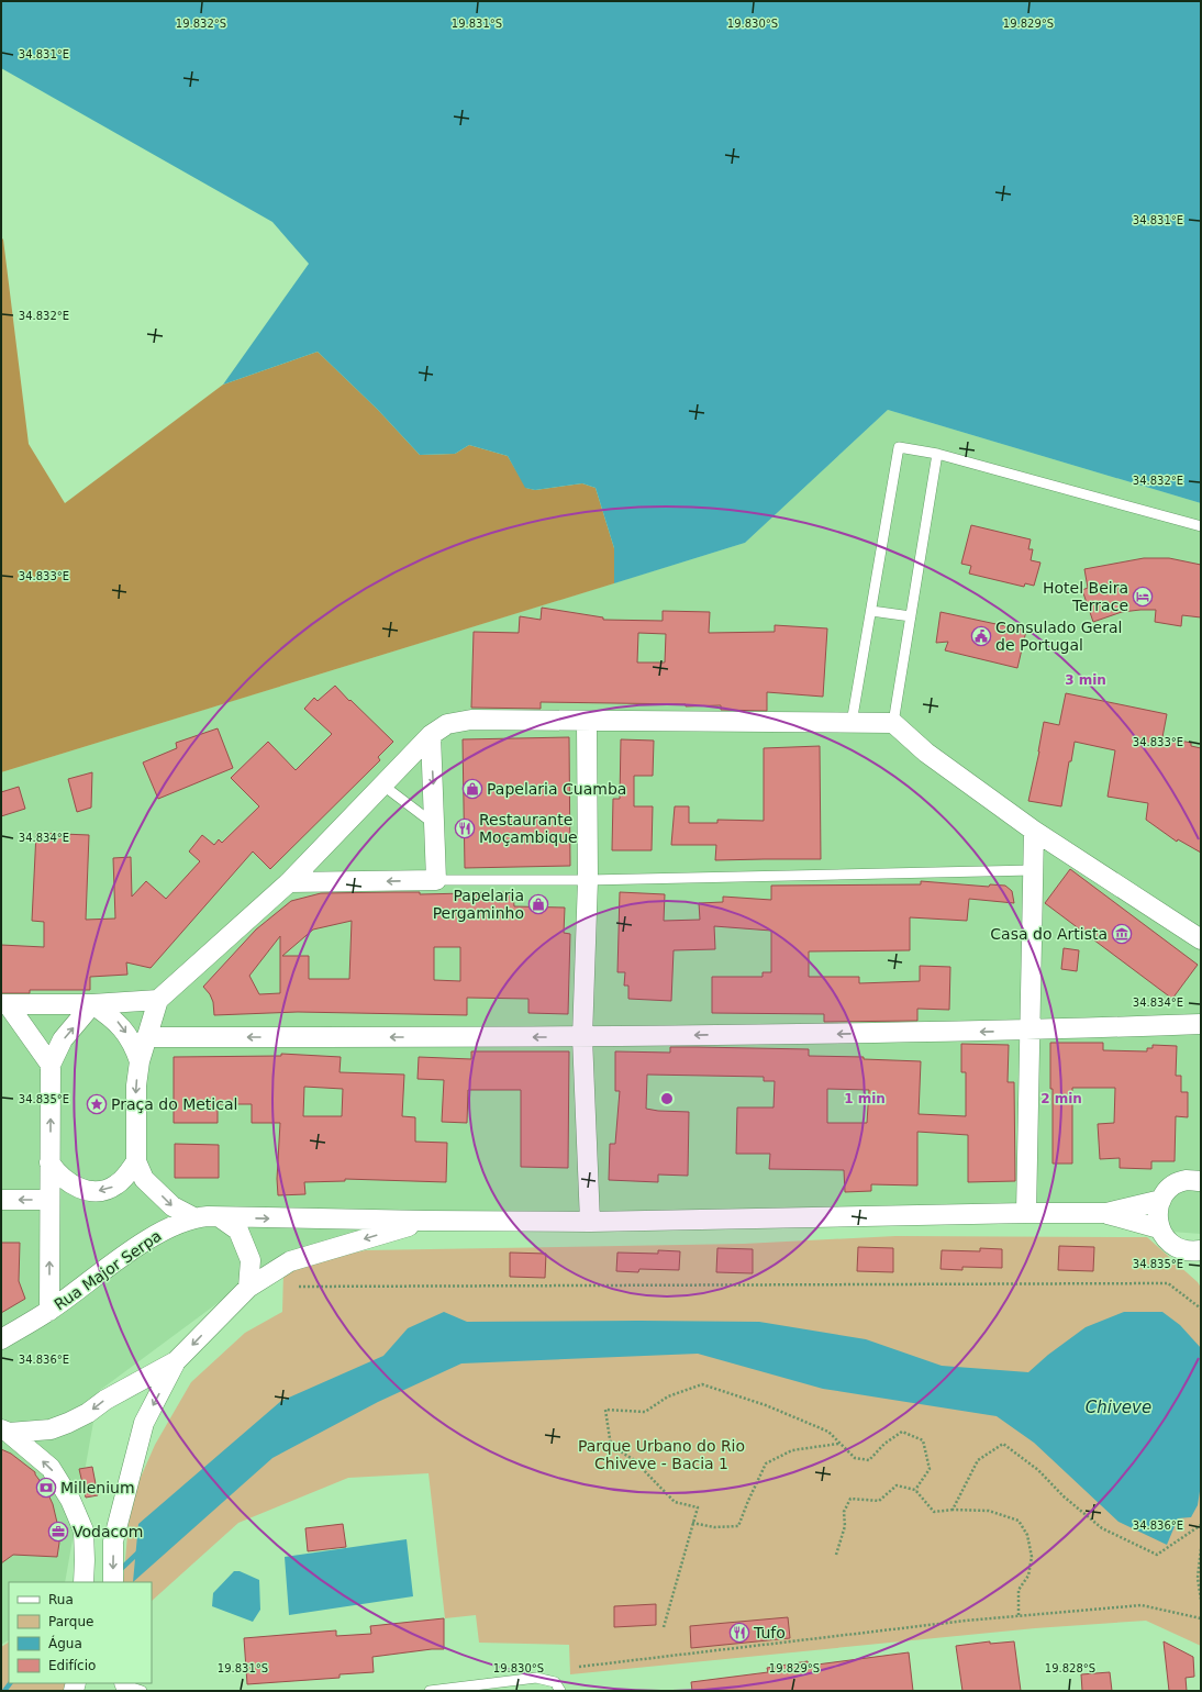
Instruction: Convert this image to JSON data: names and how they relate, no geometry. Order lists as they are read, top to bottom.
{
  "streets": {
    "street": ["Rua Major Serpa"]
  },
  "water": ["Chiveve"],
  "parks": ["Parque Urbano do Rio Chiveve - Bacia 1"],
  "places": {
    "hotel": ["Hotel Beira Terrace"],
    "public building": ["Consulado Geral de Portugal"],
    "shop": ["Papelaria Cuamba", "Papelaria Pergaminho"],
    "restaurant": ["Restaurante Moçambique", "Tufo"],
    "museum": ["Casa do Artista"],
    "place": ["Praça do Metical"],
    "bank": ["Millenium"],
    "office": ["Vodacom"]
  },
  "legend": [
    "Rua",
    "Parque",
    "Água",
    "Edifício"
  ],
  "coordinates": [
    "19.832°S",
    "19.831°S",
    "19.830°S",
    "19.829°S",
    "34.831°E",
    "34.832°E",
    "34.833°E",
    "34.834°E",
    "34.835°E",
    "34.836°E",
    "19.828°S"
  ],
  "rings": ["3 min", "1 min", "2 min"]
}
